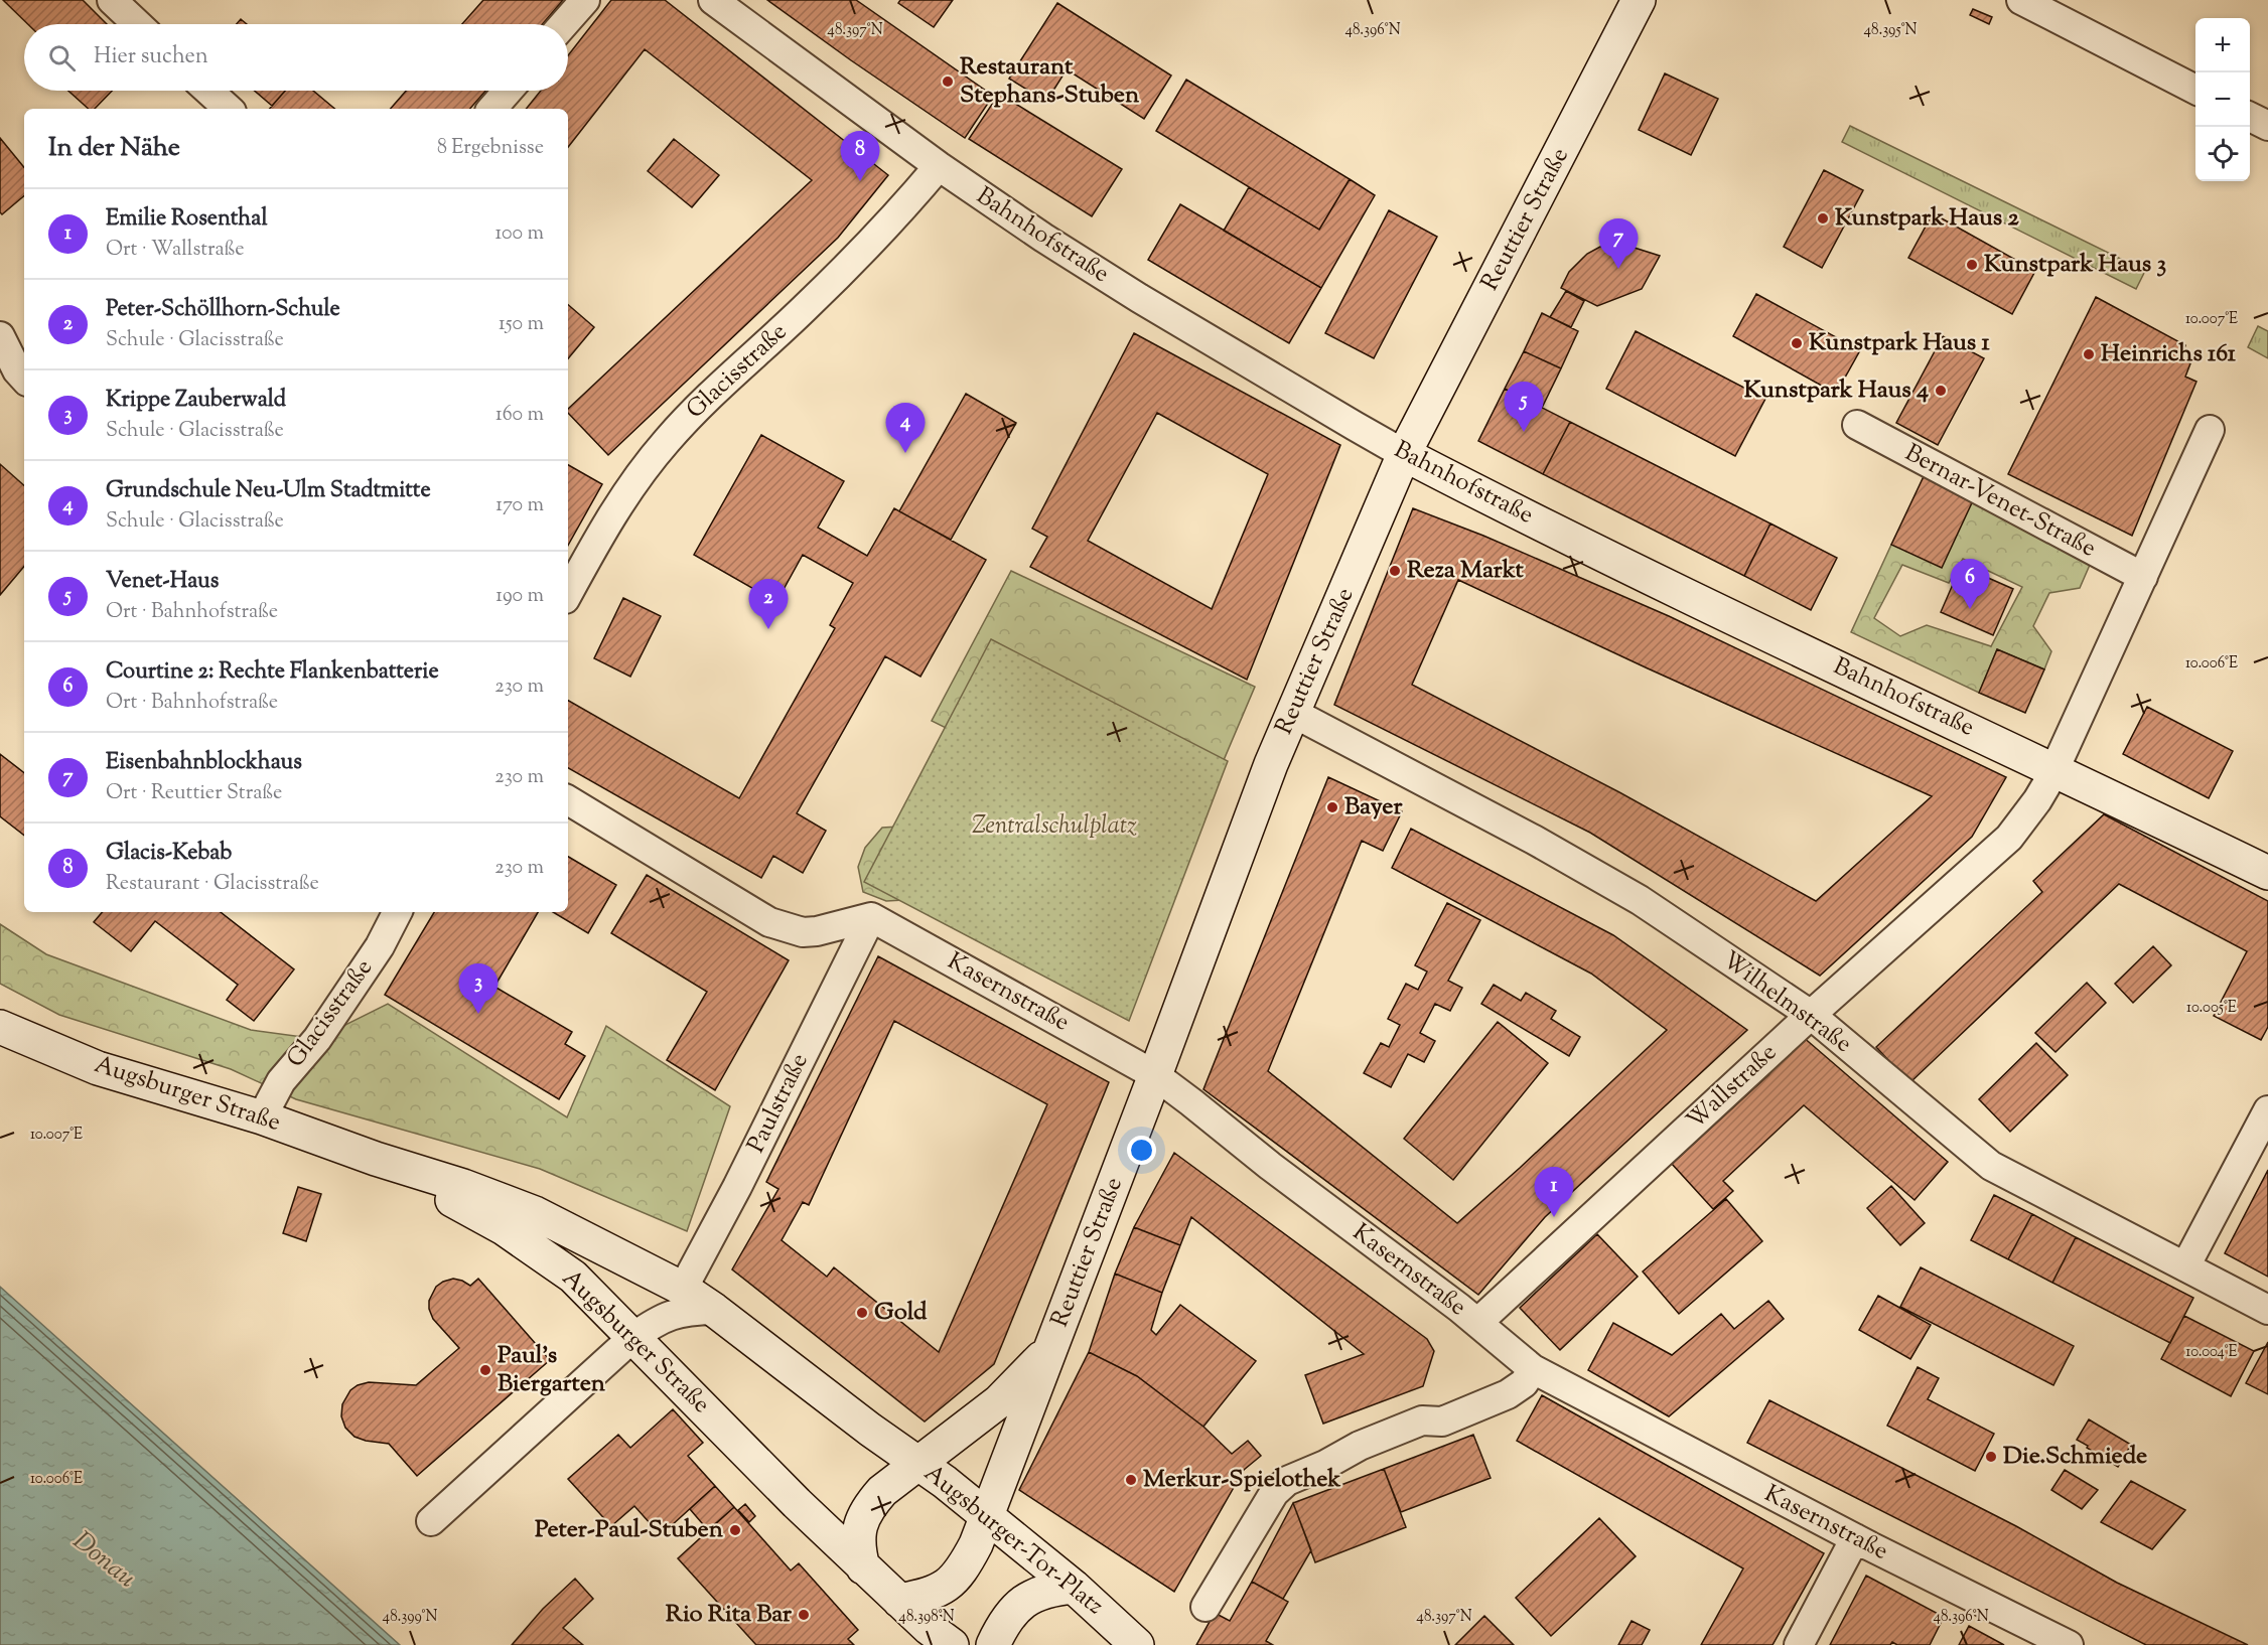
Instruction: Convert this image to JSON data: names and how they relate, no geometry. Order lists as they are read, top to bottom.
{
  "streets": {
    "street": [
      "Reuttier Straße",
      "Bahnhofstraße",
      "Glacisstraße",
      "Bernar-Venet-Straße",
      "Kasernstraße",
      "Wilhelmstraße",
      "Wallstraße",
      "Augsburger Straße",
      "Paulstraße",
      "Augsburger-Tor-Platz"
    ]
  },
  "crossings": [
    ["Reuttier Straße", "Bahnhofstraße"],
    ["Reuttier Straße", "Kasernstraße"],
    ["Reuttier Straße", "Wilhelmstraße"],
    ["Reuttier Straße", "Augsburger Straße"],
    ["Reuttier Straße", "Augsburger-Tor-Platz"],
    ["Bahnhofstraße", "Glacisstraße"],
    ["Bahnhofstraße", "Wallstraße"],
    ["Glacisstraße", "Augsburger Straße"],
    ["Kasernstraße", "Wallstraße"],
    ["Kasernstraße", "Paulstraße"],
    ["Wilhelmstraße", "Wallstraße"],
    ["Augsburger Straße", "Paulstraße"],
    ["Augsburger Straße", "Augsburger-Tor-Platz"]
  ],
  "water": ["Donau"],
  "parks": ["Zentralschulplatz"],
  "places": [
    "Restaurant Stephans-Stuben",
    "Kunstpark Haus 2",
    "Kunstpark Haus 3",
    "Kunstpark Haus 1",
    "Heinrichs 161",
    "Kunstpark Haus 4",
    "Reza Markt",
    "Bayer",
    "Gold",
    "Paul's Biergarten",
    "Die.Schmiede",
    "Merkur-Spielothek",
    "Peter-Paul-Stuben",
    "Rio Rita Bar"
  ],
  "page": {
    "map_buttons": ["+", "−"],
    "search": "Hier suchen",
    "heading": ["In der Nähe", "8 Ergebnisse"],
    "pins": [
      "8",
      "7",
      "5",
      "4",
      "6",
      "2",
      "3",
      "1"
    ],
    "list": [
      {
        "mark": "1",
        "name": "Emilie Rosenthal",
        "note": "Ort · Wallstraße",
        "value": "100 m"
      },
      {
        "mark": "2",
        "name": "Peter-Schöllhorn-Schule",
        "note": "Schule · Glacisstraße",
        "value": "150 m"
      },
      {
        "mark": "3",
        "name": "Krippe Zauberwald",
        "note": "Schule · Glacisstraße",
        "value": "160 m"
      },
      {
        "mark": "4",
        "name": "Grundschule Neu-Ulm Stadtmitte",
        "note": "Schule · Glacisstraße",
        "value": "170 m"
      },
      {
        "mark": "5",
        "name": "Venet-Haus",
        "note": "Ort · Bahnhofstraße",
        "value": "190 m"
      },
      {
        "mark": "6",
        "name": "Courtine 2: Rechte Flankenbatterie",
        "note": "Ort · Bahnhofstraße",
        "value": "230 m"
      },
      {
        "mark": "7",
        "name": "Eisenbahnblockhaus",
        "note": "Ort · Reuttier Straße",
        "value": "230 m"
      },
      {
        "mark": "8",
        "name": "Glacis-Kebab",
        "note": "Restaurant · Glacisstraße",
        "value": "230 m"
      }
    ]
  },
  "coordinates": [
    "48.397°N",
    "48.396°N",
    "48.395°N",
    "10.007°E",
    "10.006°E",
    "10.005°E",
    "10.004°E",
    "48.399°N",
    "48.398°N"
  ]
}
